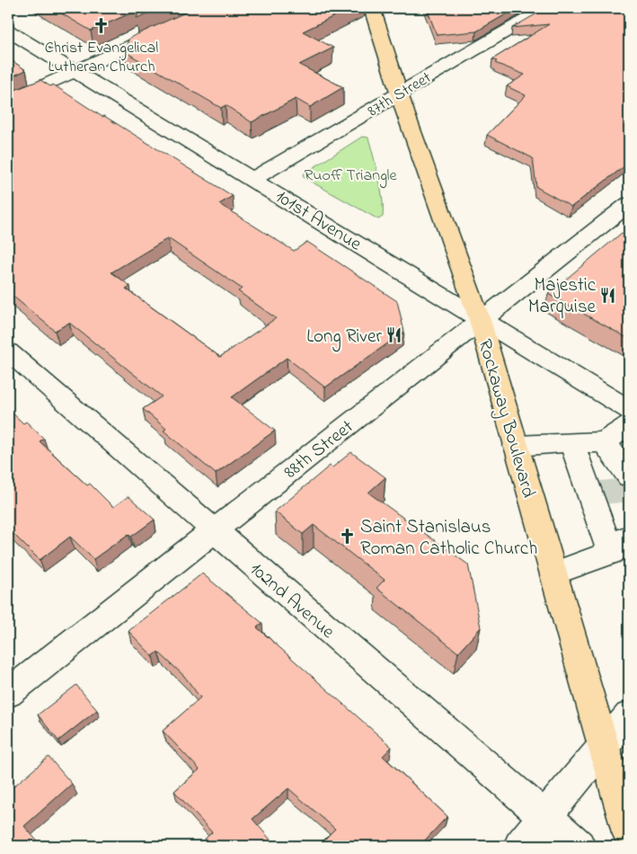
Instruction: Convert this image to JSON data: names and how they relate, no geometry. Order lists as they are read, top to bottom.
{
  "streets": {
    "main road": ["Rockaway Boulevard"],
    "street": [
      "87th Street",
      "101st Avenue",
      "88th Street",
      "102nd Avenue"
    ]
  },
  "crossings": [
    ["87th Street", "101st Avenue"],
    ["87th Street", "Rockaway Boulevard"],
    ["101st Avenue", "Rockaway Boulevard"],
    ["101st Avenue", "88th Street"],
    ["Rockaway Boulevard", "88th Street"],
    ["88th Street", "102nd Avenue"]
  ],
  "parks": ["Ruoff Triangle"],
  "places": {
    "church": ["Christ Evangelical Lutheran Church", "Saint Stanislaus Roman Catholic Church"],
    "restaurant": ["Majestic Marquise", "Long River"]
  }
}
